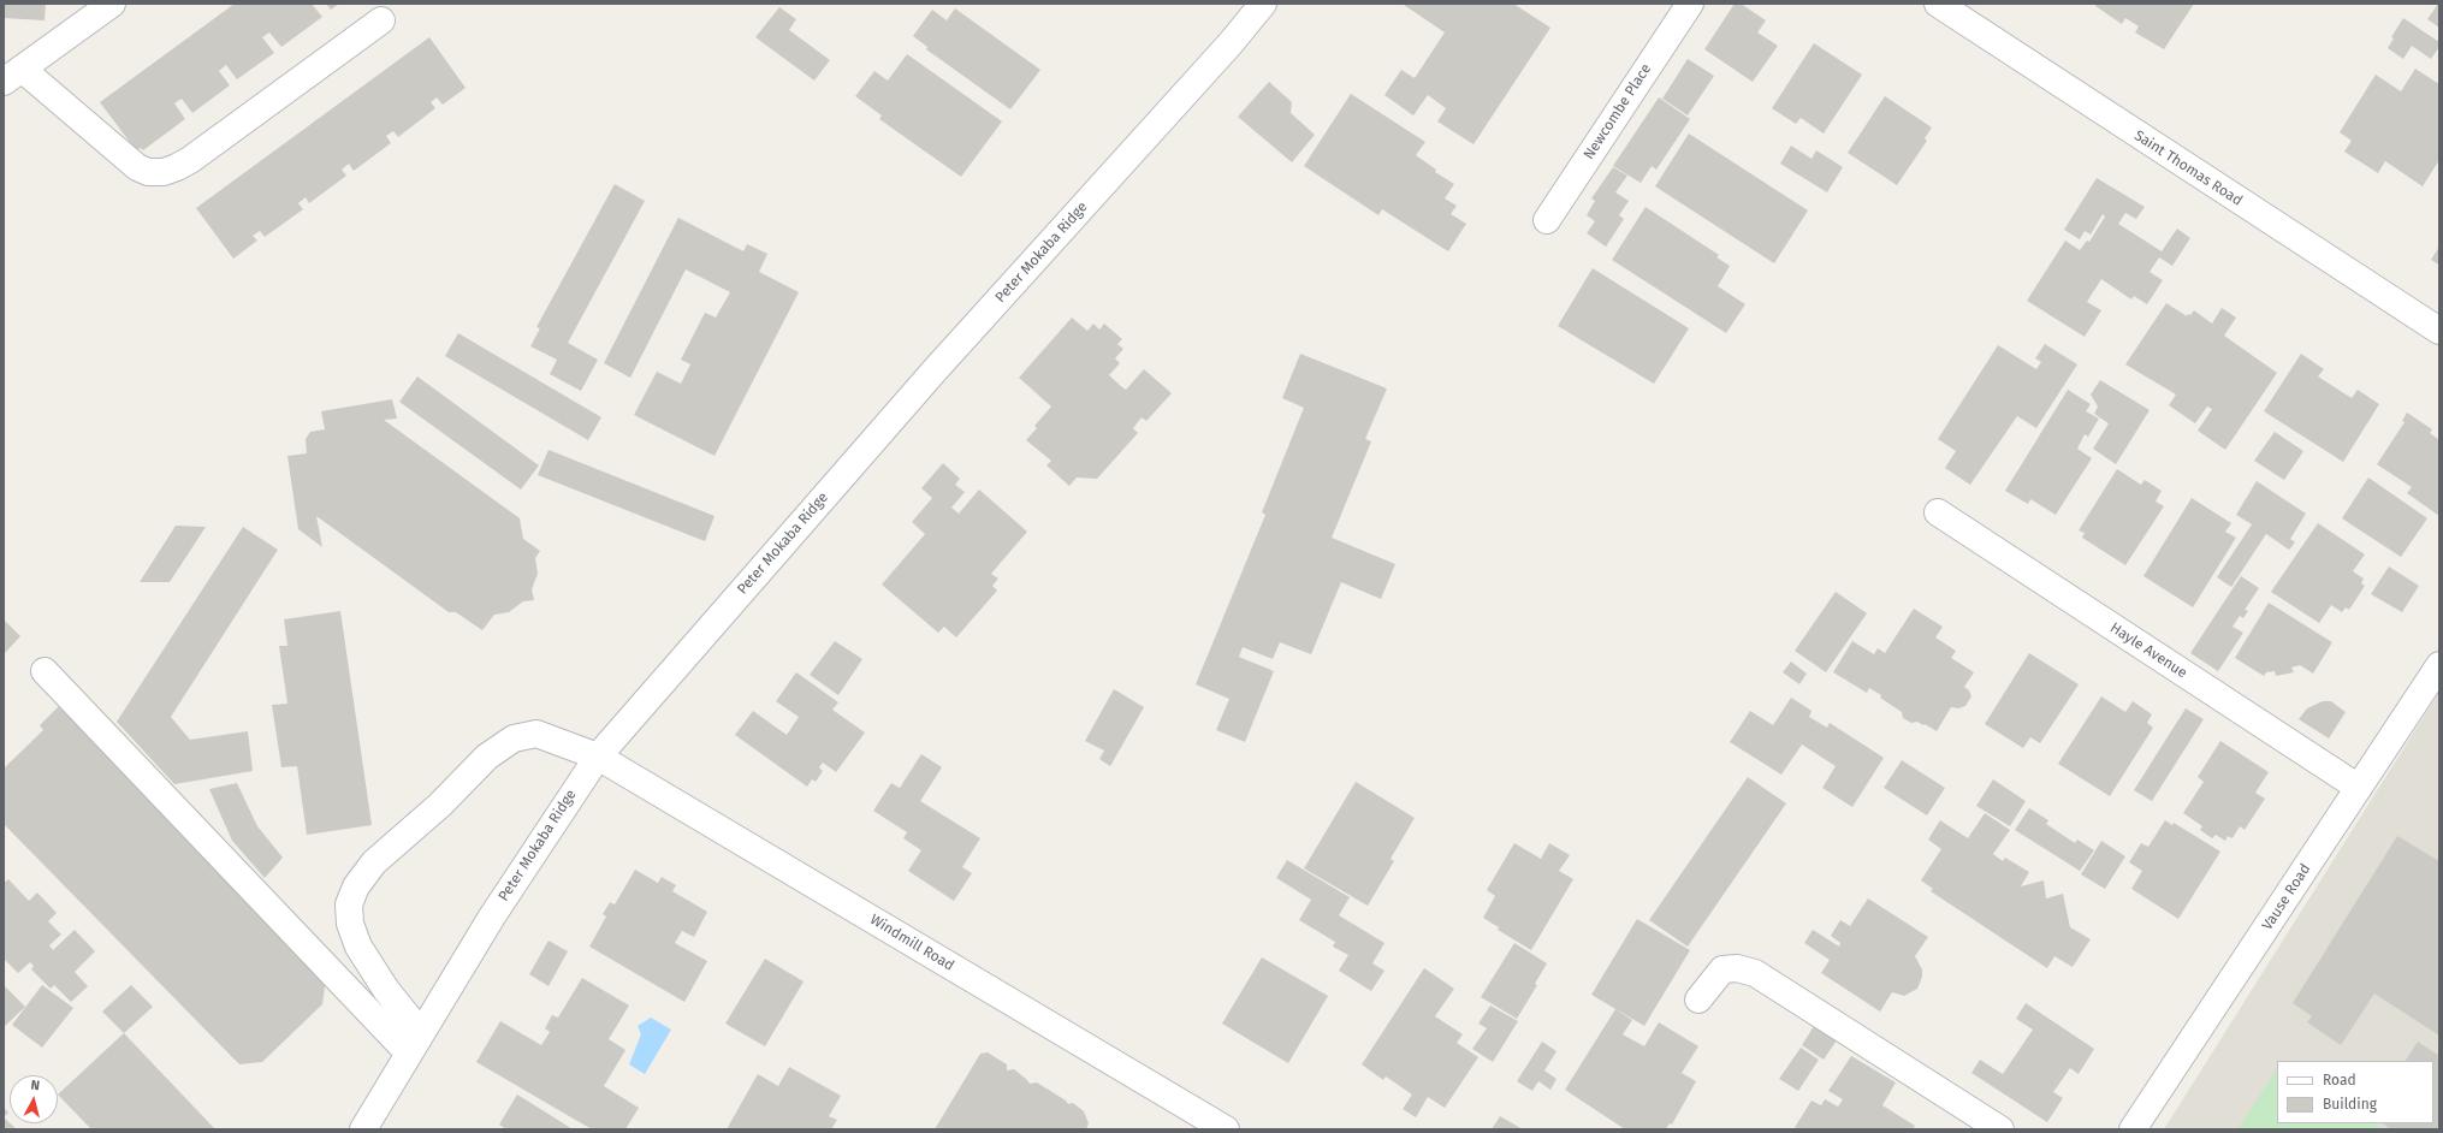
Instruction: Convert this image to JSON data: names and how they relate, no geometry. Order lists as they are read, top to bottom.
{
  "streets": {
    "street": [
      "Newcombe Place",
      "Saint Thomas Road",
      "Peter Mokaba Ridge",
      "Hayle Avenue",
      "Vause Road",
      "Windmill Road"
    ]
  },
  "crossings": [
    ["Peter Mokaba Ridge", "Windmill Road"],
    ["Hayle Avenue", "Vause Road"]
  ],
  "legend": ["Road", "Building"],
  "north": "top"
}
